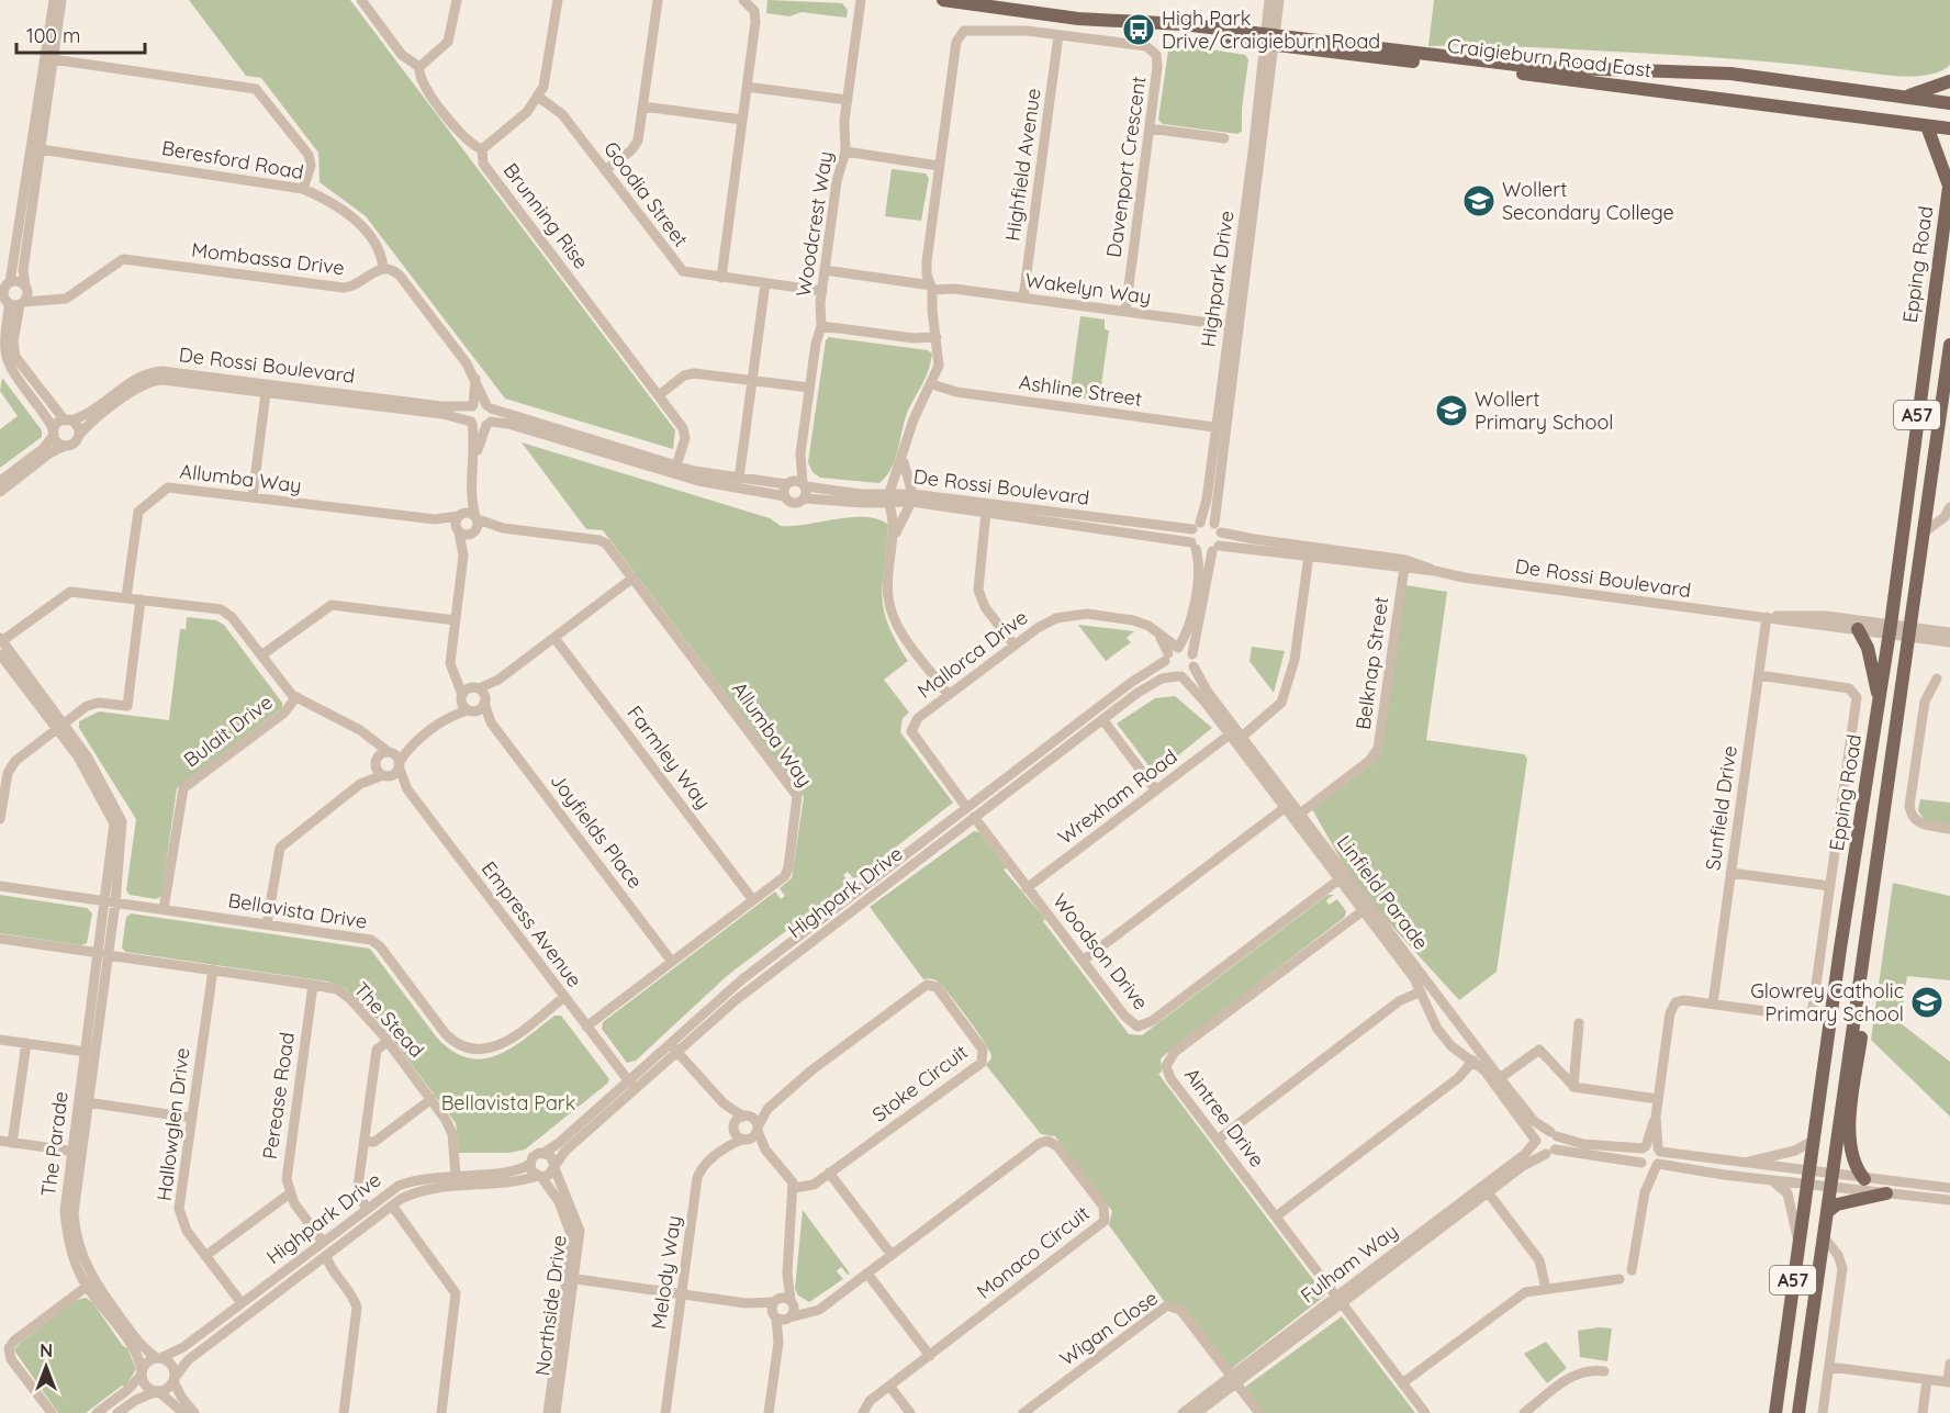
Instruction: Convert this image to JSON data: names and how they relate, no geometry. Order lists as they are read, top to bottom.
{
  "streets": {
    "main road": ["Craigieburn Road East", "Epping Road", "A57"],
    "street": [
      "Beresford Road",
      "Highfield Avenue",
      "Davenport Crescent",
      "Goodia Street",
      "Brunning Rise",
      "Woodcrest Way",
      "Mombassa Drive",
      "Highpark Drive",
      "Wakelyn Way",
      "De Rossi Boulevard",
      "Ashline Street",
      "Allumba Way",
      "Mallorca Drive",
      "Belknap Street",
      "Bulait Drive",
      "Farmley Way",
      "Wrexham Road",
      "Sunfield Drive",
      "Joyfields Place",
      "Linfield Parade",
      "Bellavista Drive",
      "Empress Avenue",
      "Woodson Drive",
      "The Stead",
      "Stoke Circuit",
      "Perease Road",
      "Aintree Drive",
      "Hallowglen Drive",
      "The Parade",
      "Monaco Circuit",
      "Fulham Way",
      "Melody Way",
      "Northside Drive",
      "Wigan Close"
    ]
  },
  "crossings": [
    ["Craigieburn Road East", "Highpark Drive"],
    ["Beresford Road", "Mombassa Drive"],
    ["Highfield Avenue", "Davenport Crescent"],
    ["Highfield Avenue", "Wakelyn Way"],
    ["Davenport Crescent", "Wakelyn Way"],
    ["Davenport Crescent", "De Rossi Boulevard"],
    ["Davenport Crescent", "Ashline Street"],
    ["Goodia Street", "Woodcrest Way"],
    ["Woodcrest Way", "Wakelyn Way"],
    ["Woodcrest Way", "De Rossi Boulevard"],
    ["Epping Road", "De Rossi Boulevard"],
    ["Highpark Drive", "Wakelyn Way"],
    ["Highpark Drive", "De Rossi Boulevard"],
    ["Highpark Drive", "Ashline Street"],
    ["Highpark Drive", "Mallorca Drive"],
    ["Highpark Drive", "Linfield Parade"],
    ["Highpark Drive", "Empress Avenue"],
    ["Highpark Drive", "Woodson Drive"],
    ["Highpark Drive", "The Stead"],
    ["Highpark Drive", "Hallowglen Drive"],
    ["Highpark Drive", "The Parade"],
    ["Highpark Drive", "Northside Drive"],
    ["De Rossi Boulevard", "Belknap Street"],
    ["De Rossi Boulevard", "Sunfield Drive"],
    ["Allumba Way", "Farmley Way"],
    ["Allumba Way", "Joyfields Place"],
    ["Allumba Way", "Empress Avenue"],
    ["Mallorca Drive", "Linfield Parade"],
    ["Belknap Street", "Linfield Parade"],
    ["Bulait Drive", "Bellavista Drive"],
    ["Wrexham Road", "Linfield Parade"],
    ["Wrexham Road", "Woodson Drive"],
    ["Linfield Parade", "Woodson Drive"],
    ["Linfield Parade", "Aintree Drive"],
    ["Linfield Parade", "Fulham Way"],
    ["Bellavista Drive", "Empress Avenue"],
    ["Bellavista Drive", "The Parade"],
    ["The Stead", "Perease Road"],
    ["The Stead", "Hallowglen Drive"],
    ["The Stead", "The Parade"],
    ["Stoke Circuit", "Melody Way"],
    ["Aintree Drive", "Fulham Way"],
    ["Fulham Way", "Wigan Close"]
  ],
  "parks": ["Bellavista Park"],
  "places": {
    "bus stop": ["High Park Drive/Craigieburn Road"],
    "school or university": ["Wollert Secondary College", "Wollert Primary School", "Glowrey Catholic Primary School"]
  },
  "scale_bar": "100 m",
  "north": "top"
}
